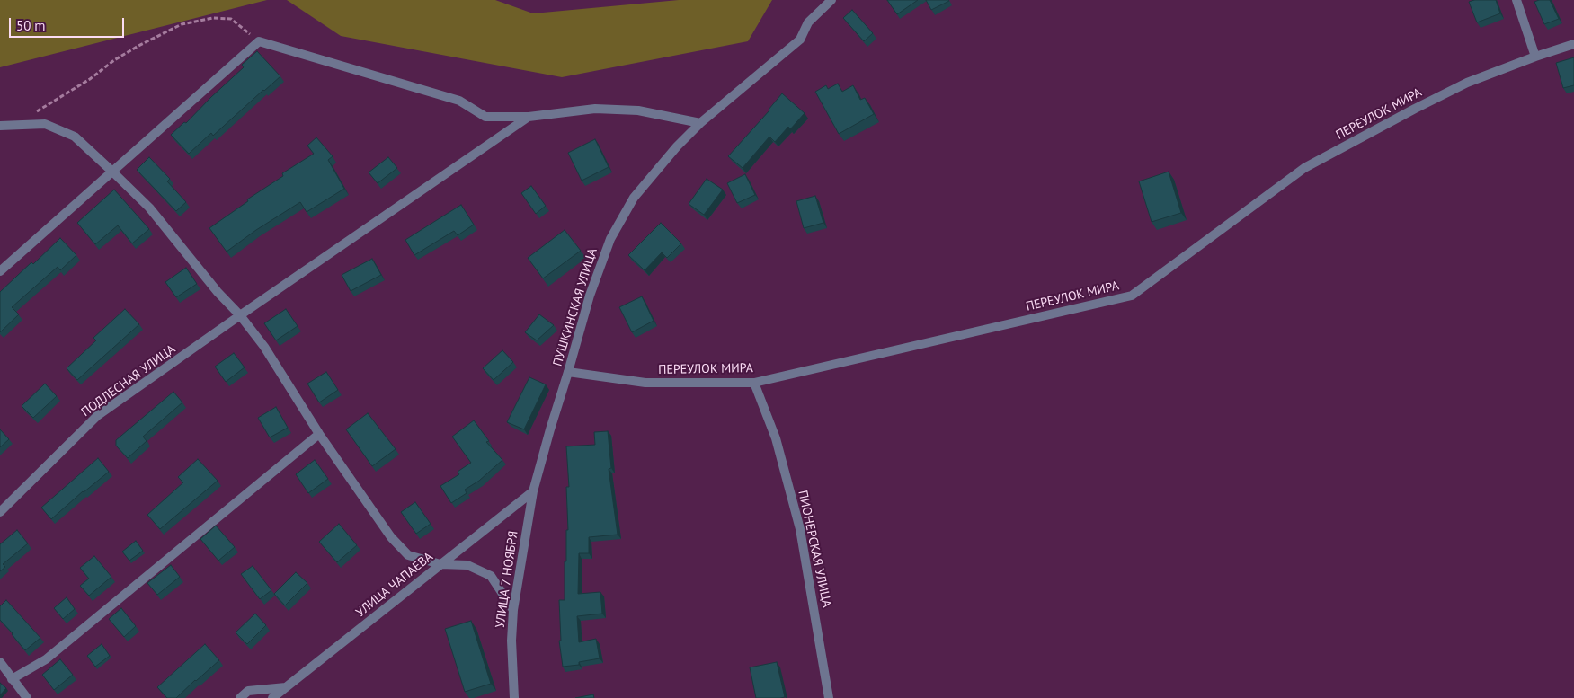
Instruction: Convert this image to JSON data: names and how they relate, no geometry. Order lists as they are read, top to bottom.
{
  "streets": {
    "street": [
      "ПЕРЕУЛОК МИРА",
      "ПУШКИНСКАЯ УЛИЦА",
      "ПОДЛЕСНАЯ УЛИЦА",
      "ПИОНЕРСКАЯ УЛИЦА",
      "УЛИЦА 7 НОЯБРЯ",
      "УЛИЦА ЧАПАЕВА"
    ]
  },
  "crossings": [
    ["ПЕРЕУЛОК МИРА", "ПУШКИНСКАЯ УЛИЦА"],
    ["ПЕРЕУЛОК МИРА", "ПИОНЕРСКАЯ УЛИЦА"],
    ["ПУШКИНСКАЯ УЛИЦА", "УЛИЦА 7 НОЯБРЯ"],
    ["ПУШКИНСКАЯ УЛИЦА", "УЛИЦА ЧАПАЕВА"],
    ["УЛИЦА 7 НОЯБРЯ", "УЛИЦА ЧАПАЕВА"]
  ],
  "scale_bar": "50 m"
}
